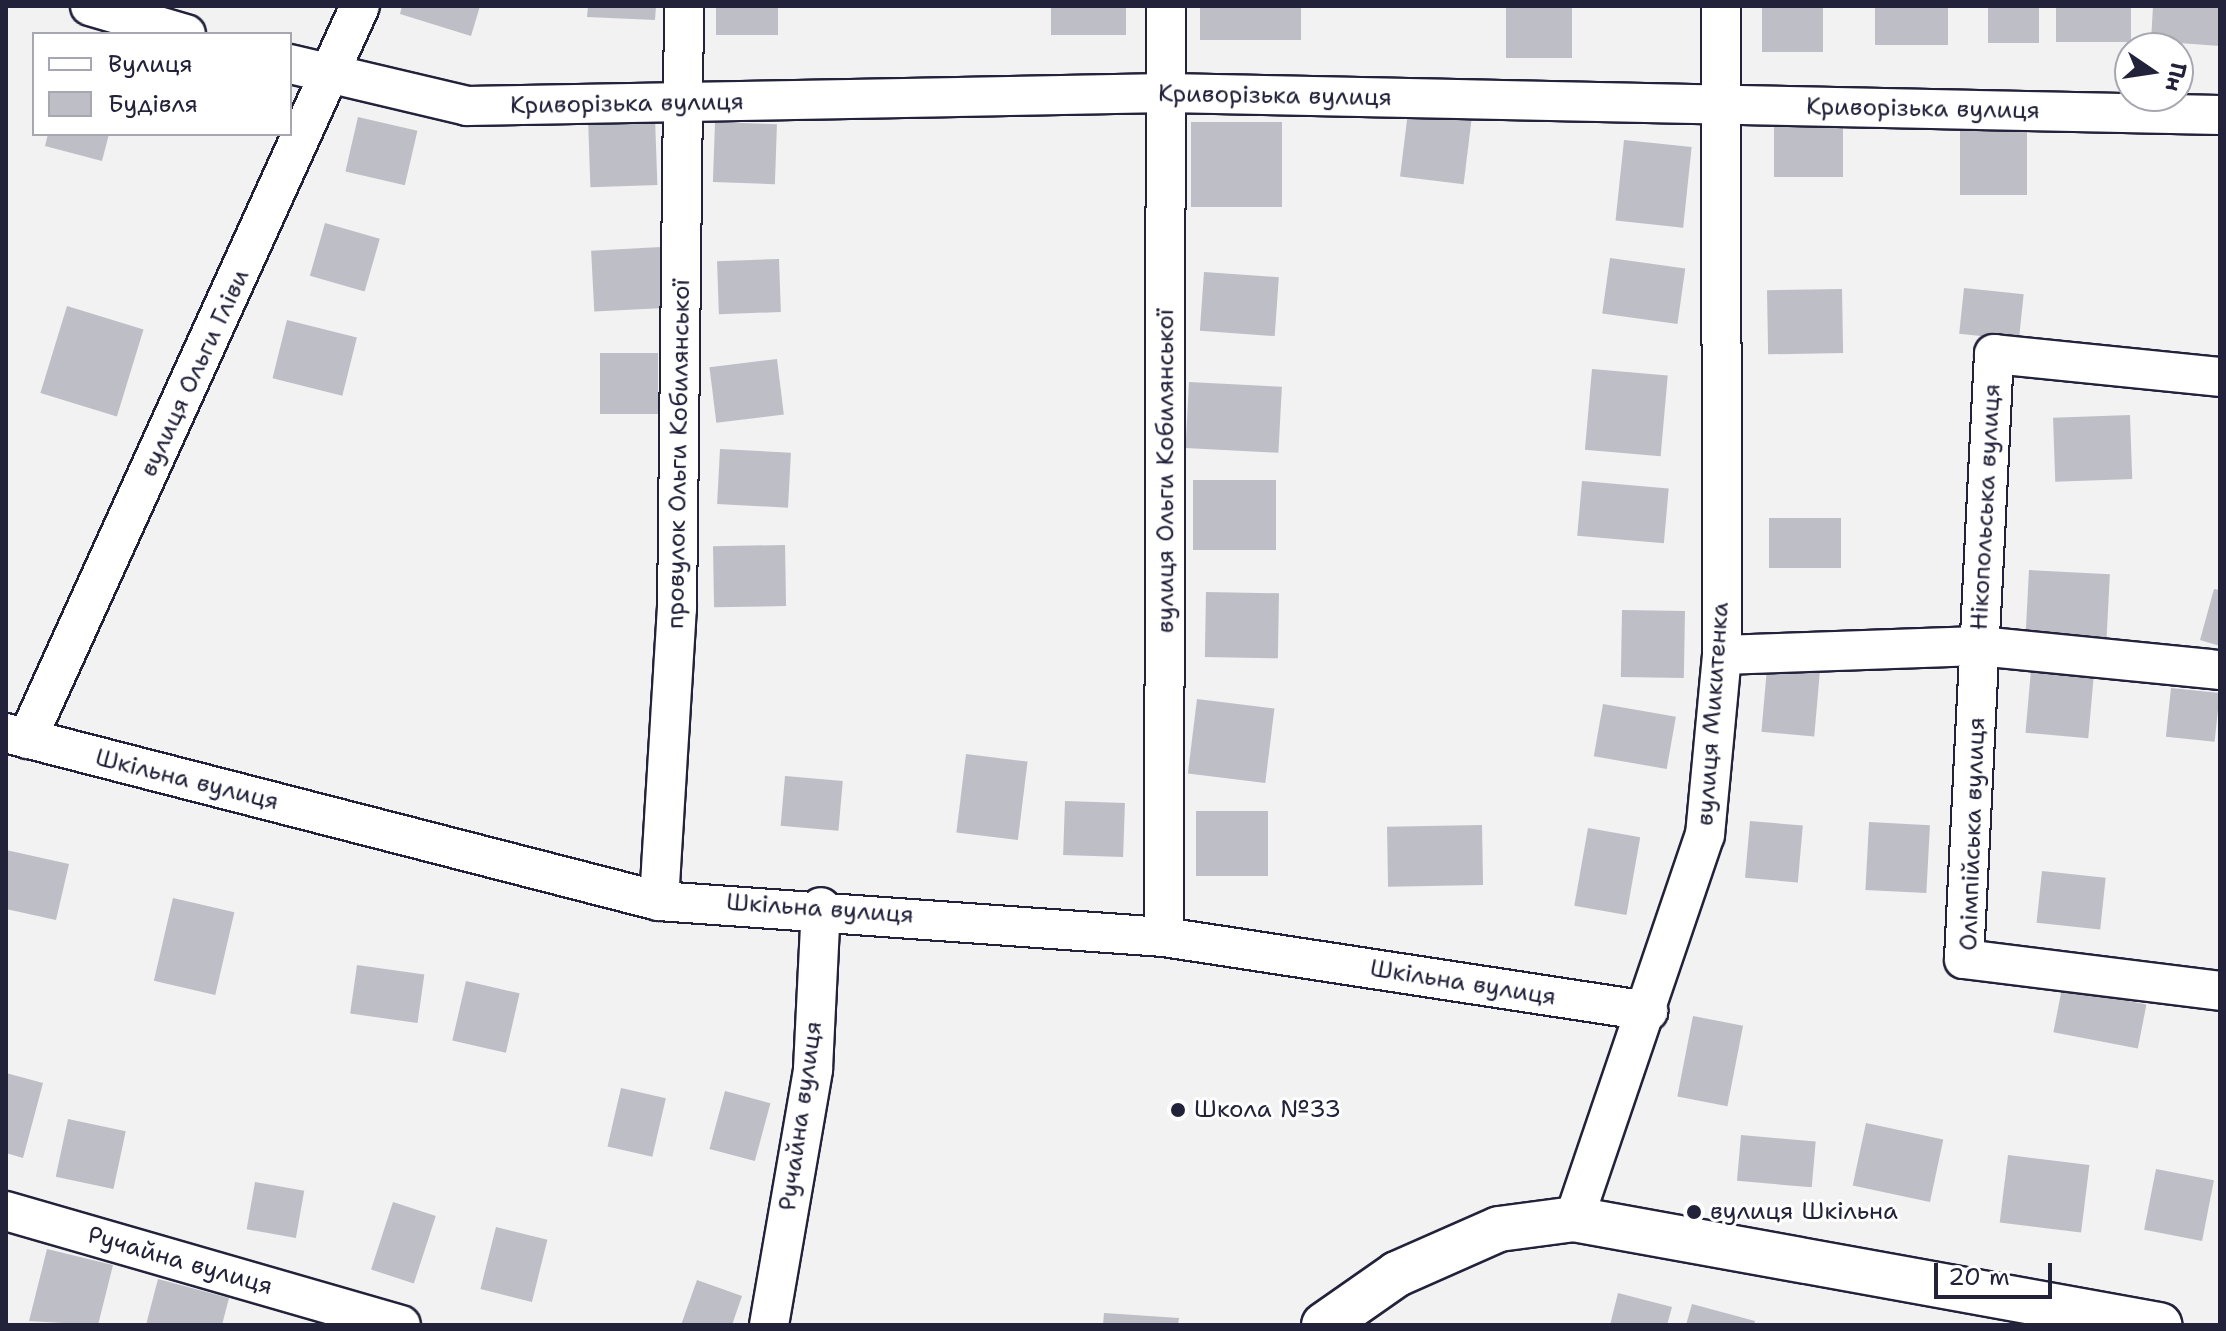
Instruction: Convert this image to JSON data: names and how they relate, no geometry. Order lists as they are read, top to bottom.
{
  "streets": {
    "street": [
      "Криворізька вулиця",
      "вулиця Ольги Гліви",
      "провулок Ольги Кобилянської",
      "вулиця Ольги Кобилянської",
      "Нікопольська вулиця",
      "вулиця Микитенка",
      "Шкільна вулиця",
      "Олімпійська вулиця",
      "Ручайна вулиця"
    ]
  },
  "crossings": [
    ["Криворізька вулиця", "вулиця Ольги Гліви"],
    ["Криворізька вулиця", "провулок Ольги Кобилянської"],
    ["Криворізька вулиця", "вулиця Ольги Кобилянської"],
    ["Криворізька вулиця", "вулиця Микитенка"],
    ["вулиця Ольги Гліви", "Шкільна вулиця"],
    ["провулок Ольги Кобилянської", "Шкільна вулиця"],
    ["вулиця Ольги Кобилянської", "Шкільна вулиця"],
    ["Нікопольська вулиця", "Олімпійська вулиця"],
    ["вулиця Микитенка", "Шкільна вулиця"],
    ["Шкільна вулиця", "Ручайна вулиця"]
  ],
  "places": ["Школа №33", "вулиця Шкільна"],
  "legend": ["Вулиця", "Будівля"],
  "scale_bar": "20 m",
  "north": "right"
}
